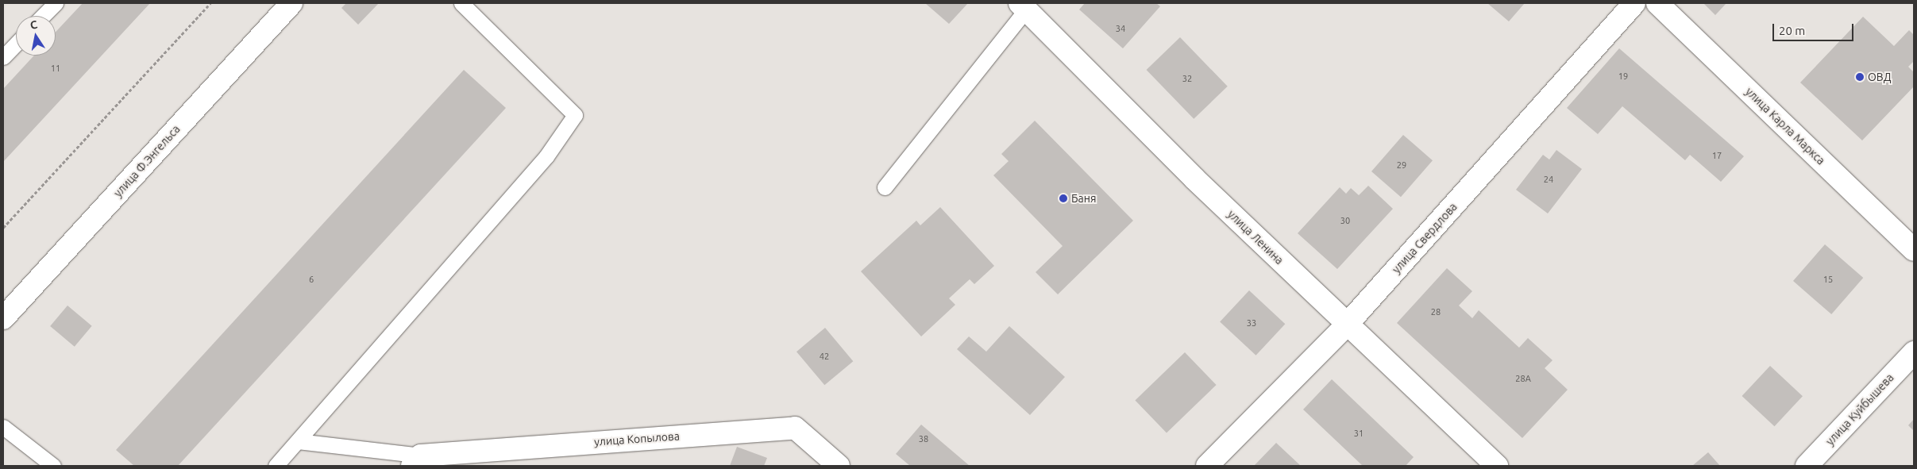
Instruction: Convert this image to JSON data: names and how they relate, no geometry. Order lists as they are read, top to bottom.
{
  "streets": {
    "street": [
      "улица Карла Маркса",
      "улица Ф.Энгельса",
      "улица Ленина",
      "улица Свердлова",
      "улица Куйбышева",
      "улица Копылова"
    ]
  },
  "crossings": [
    ["улица Ленина", "улица Свердлова"]
  ],
  "places": ["ОВД", "Баня"],
  "house_numbers": [
    "34",
    "11",
    "19",
    "32",
    "17",
    "29",
    "24",
    "30",
    "6",
    "15",
    "28",
    "33",
    "42",
    "28А",
    "31",
    "38"
  ],
  "scale_bar": "20 m",
  "north": "top"
}
